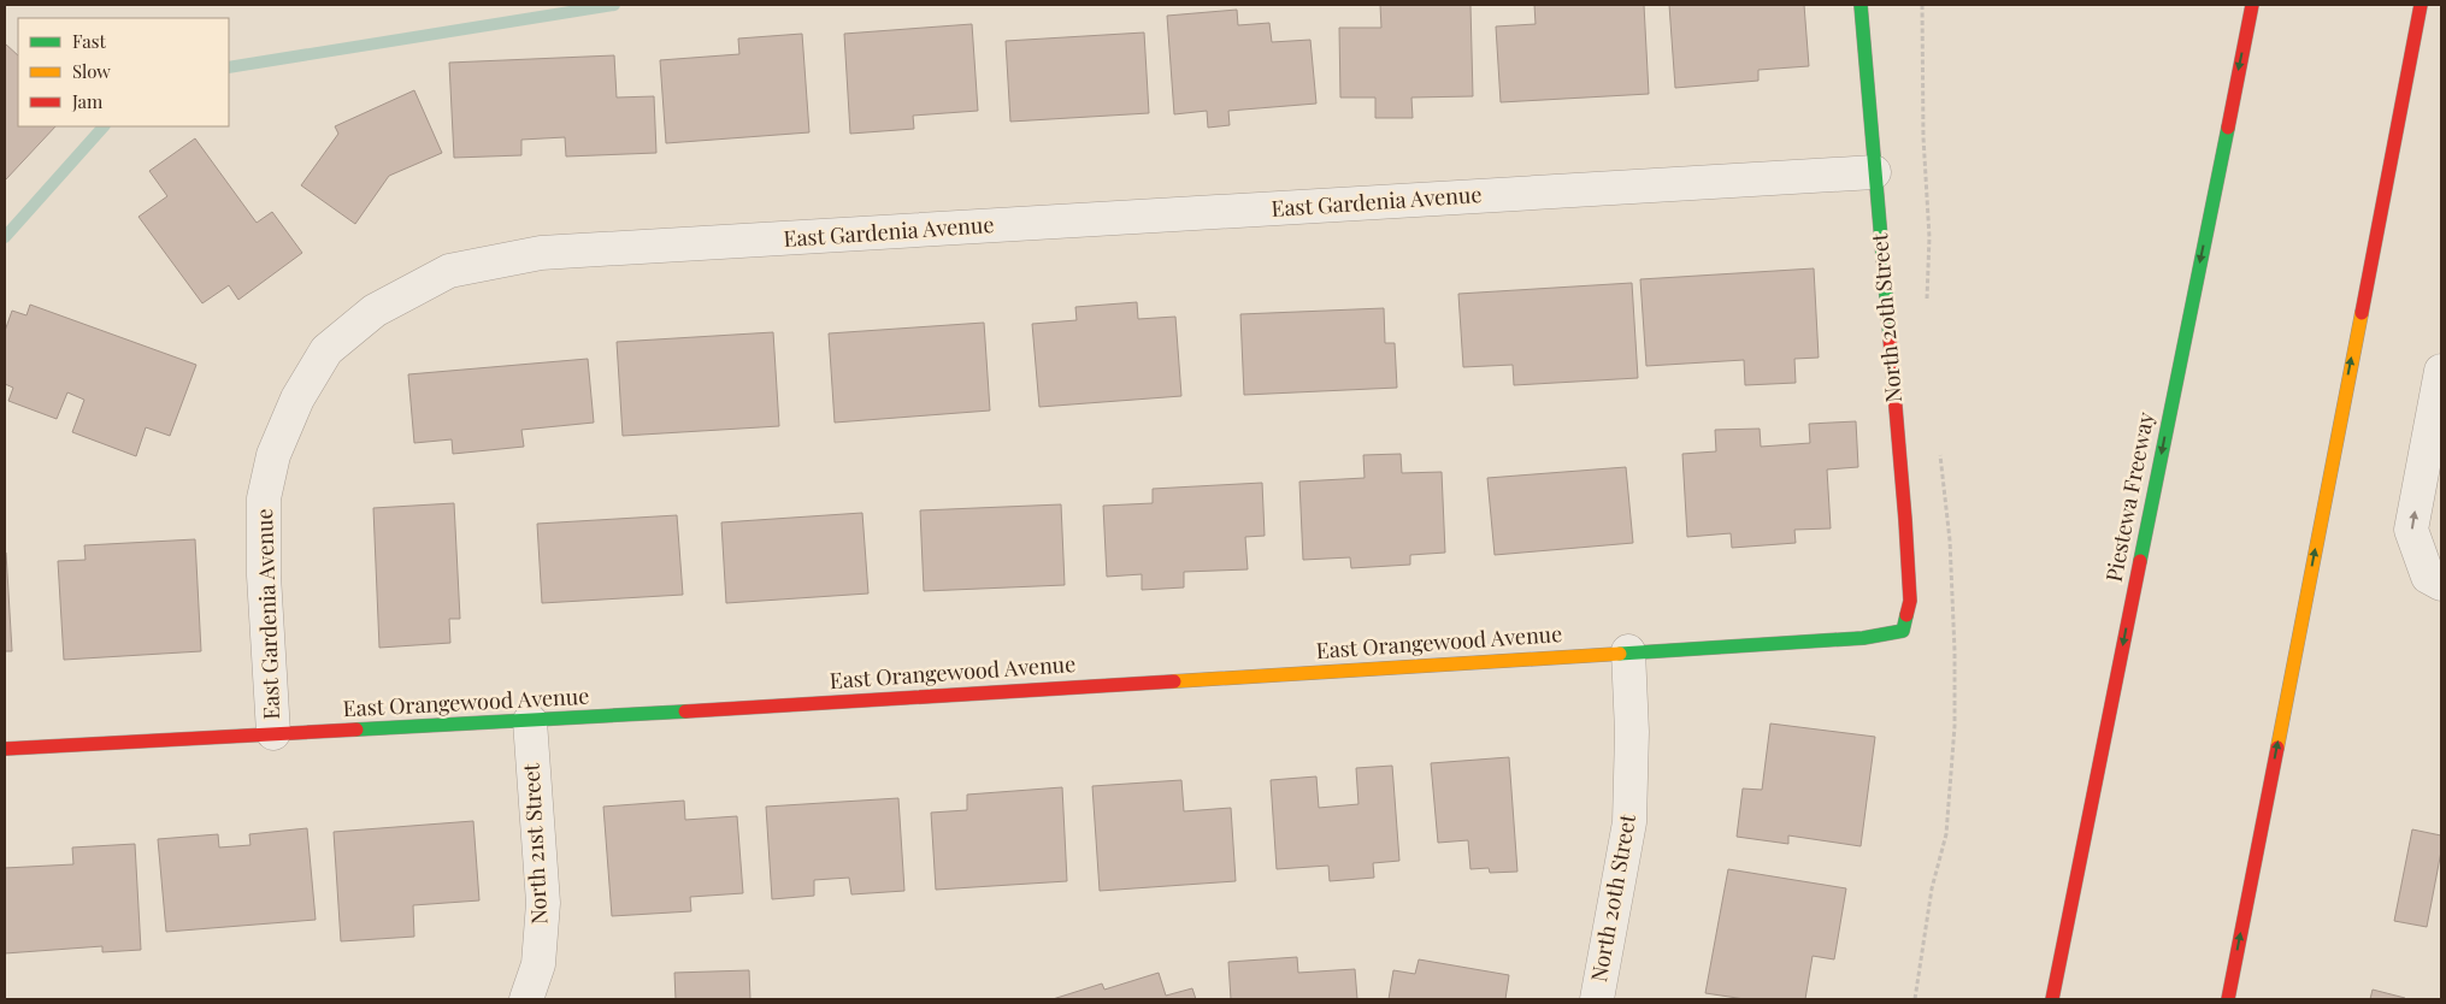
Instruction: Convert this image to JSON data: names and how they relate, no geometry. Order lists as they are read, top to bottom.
{
  "streets": {
    "main road": ["North 20th Street", "Piestewa Freeway", "East Orangewood Avenue"],
    "street": ["East Gardenia Avenue", "North 21st Street"]
  },
  "crossings": [
    ["East Gardenia Avenue", "North 20th Street"],
    ["East Gardenia Avenue", "East Orangewood Avenue"],
    ["North 20th Street", "East Orangewood Avenue"],
    ["East Orangewood Avenue", "North 21st Street"]
  ],
  "one_way": ["Piestewa Freeway"],
  "legend": ["Fast", "Slow", "Jam"]
}
